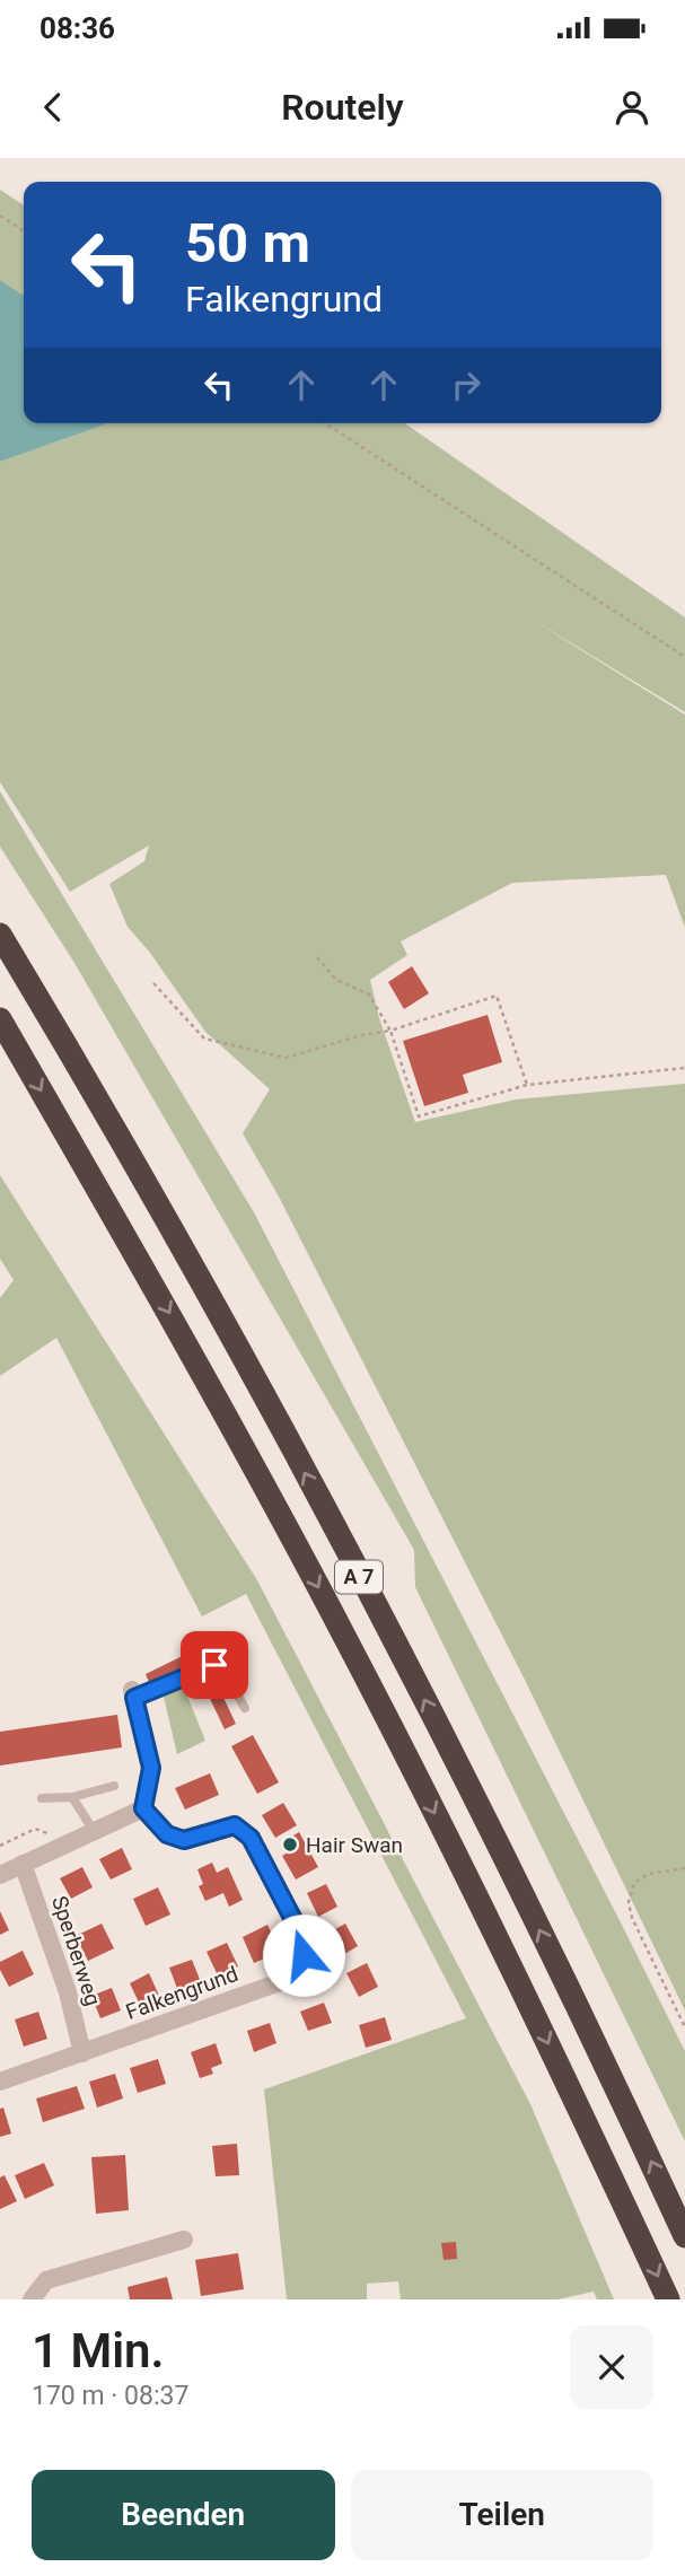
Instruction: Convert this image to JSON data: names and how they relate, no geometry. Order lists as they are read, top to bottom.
{
  "streets": {
    "highway": ["A 7"],
    "street": ["Sperberweg", "Falkengrund"]
  },
  "crossings": [
    ["Sperberweg", "Falkengrund"]
  ],
  "places": ["Hair Swan"],
  "page": {
    "status": "08:36",
    "header": "Routely",
    "turn": ["50 m", "Falkengrund"],
    "heading": ["1 Min.", "170 m · 08:37"],
    "buttons": ["Beenden", "Teilen"]
  }
}
